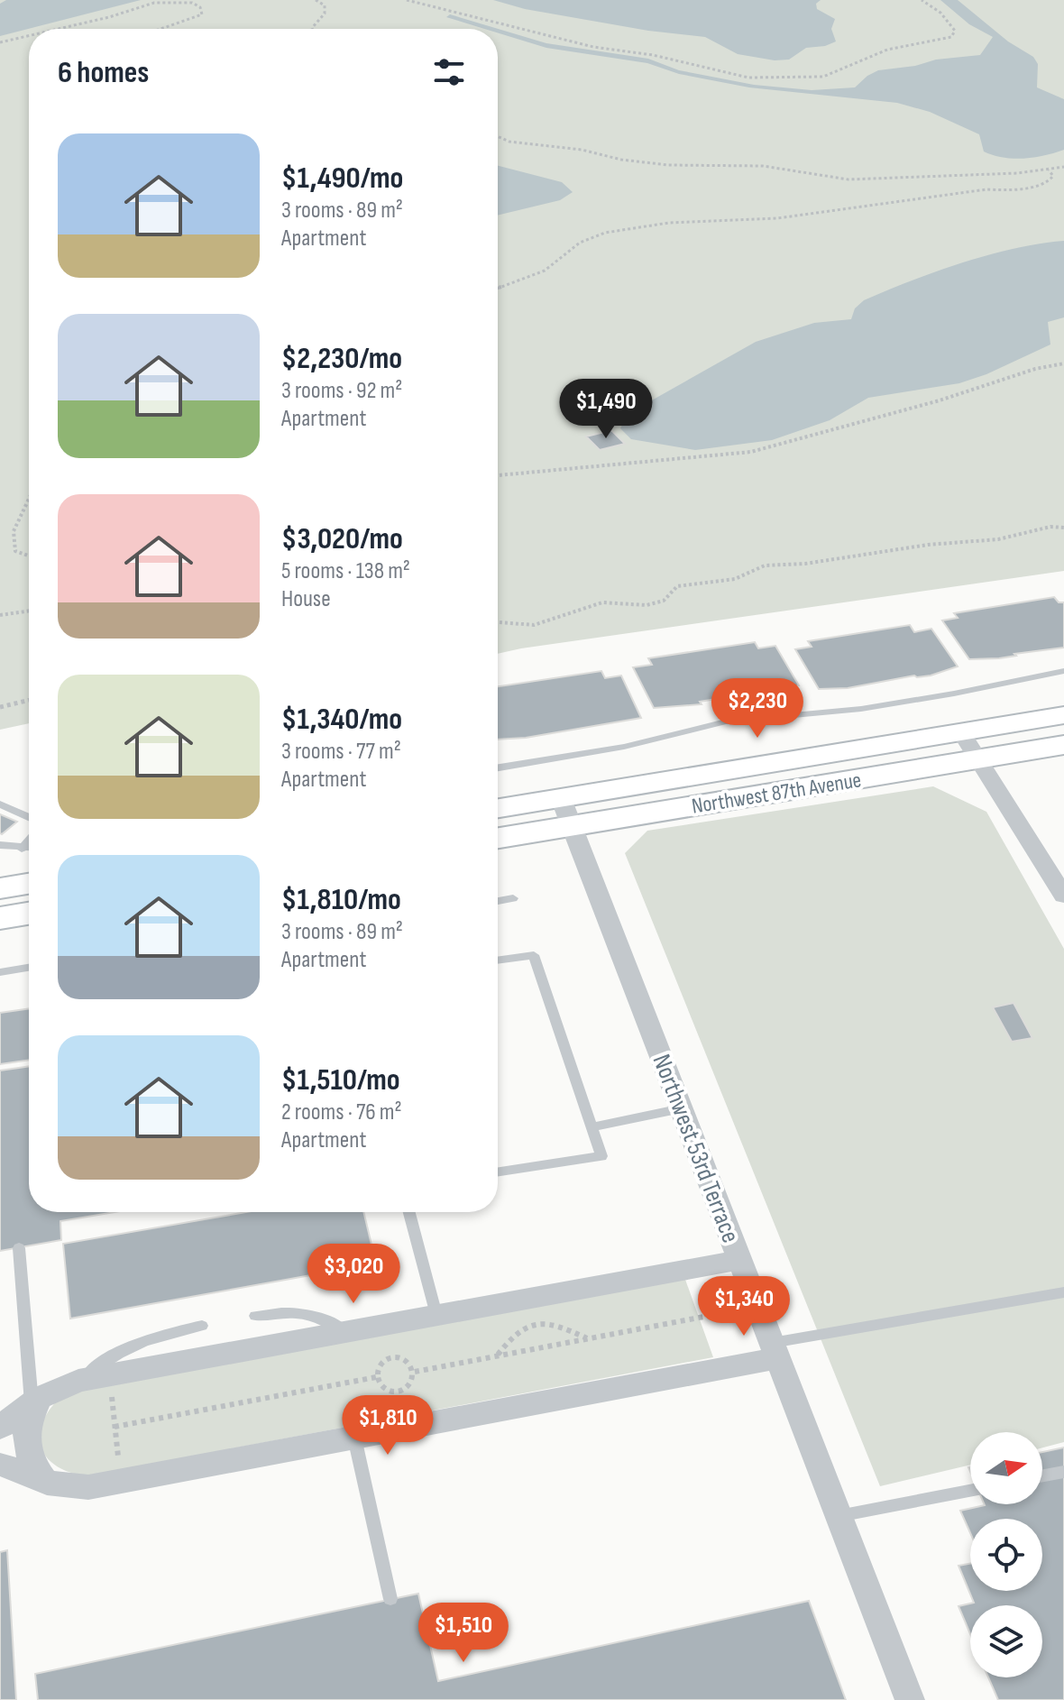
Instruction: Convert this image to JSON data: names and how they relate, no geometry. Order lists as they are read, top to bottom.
{
  "streets": {
    "main road": ["Northwest 87th Avenue"],
    "street": ["Northwest 53rd Terrace"]
  },
  "crossings": [
    ["Northwest 87th Avenue", "Northwest 53rd Terrace"]
  ],
  "north": "right",
  "page": {
    "heading": "6 homes",
    "list": [
      {
        "name": "$1,490/mo",
        "note": "3 rooms · 89 m² · Apartment"
      },
      {
        "name": "$2,230/mo",
        "note": "3 rooms · 92 m² · Apartment"
      },
      {
        "name": "$3,020/mo",
        "note": "5 rooms · 138 m² · House"
      },
      {
        "name": "$1,340/mo",
        "note": "3 rooms · 77 m² · Apartment"
      },
      {
        "name": "$1,810/mo",
        "note": "3 rooms · 89 m² · Apartment"
      },
      {
        "name": "$1,510/mo",
        "note": "2 rooms · 76 m² · Apartment"
      }
    ],
    "price": [
      "$1,490",
      "$2,230",
      "$3,020",
      "$1,340",
      "$1,810",
      "$1,510"
    ]
  }
}
